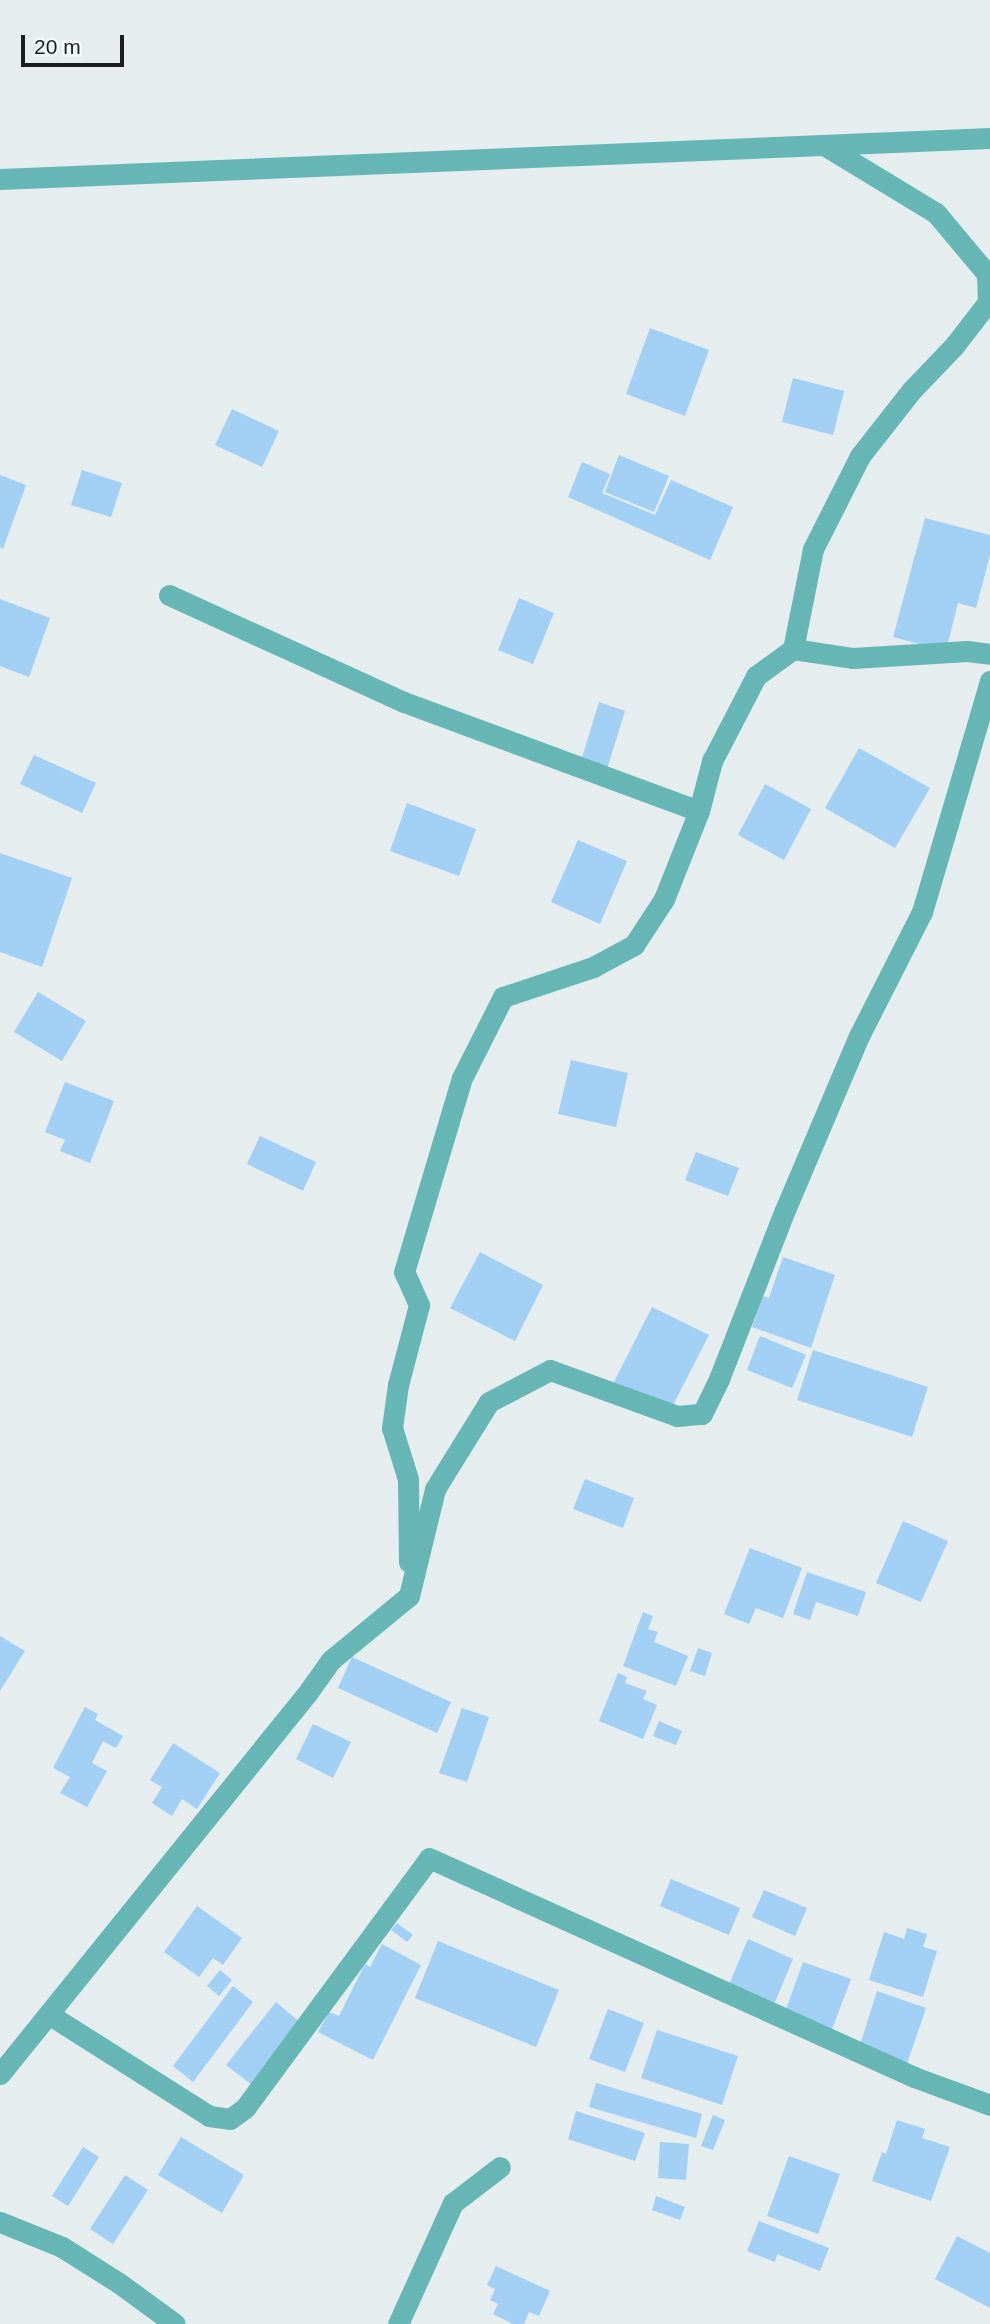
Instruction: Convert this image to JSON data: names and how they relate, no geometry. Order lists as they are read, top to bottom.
{
  "scale_bar": "20 m"
}
